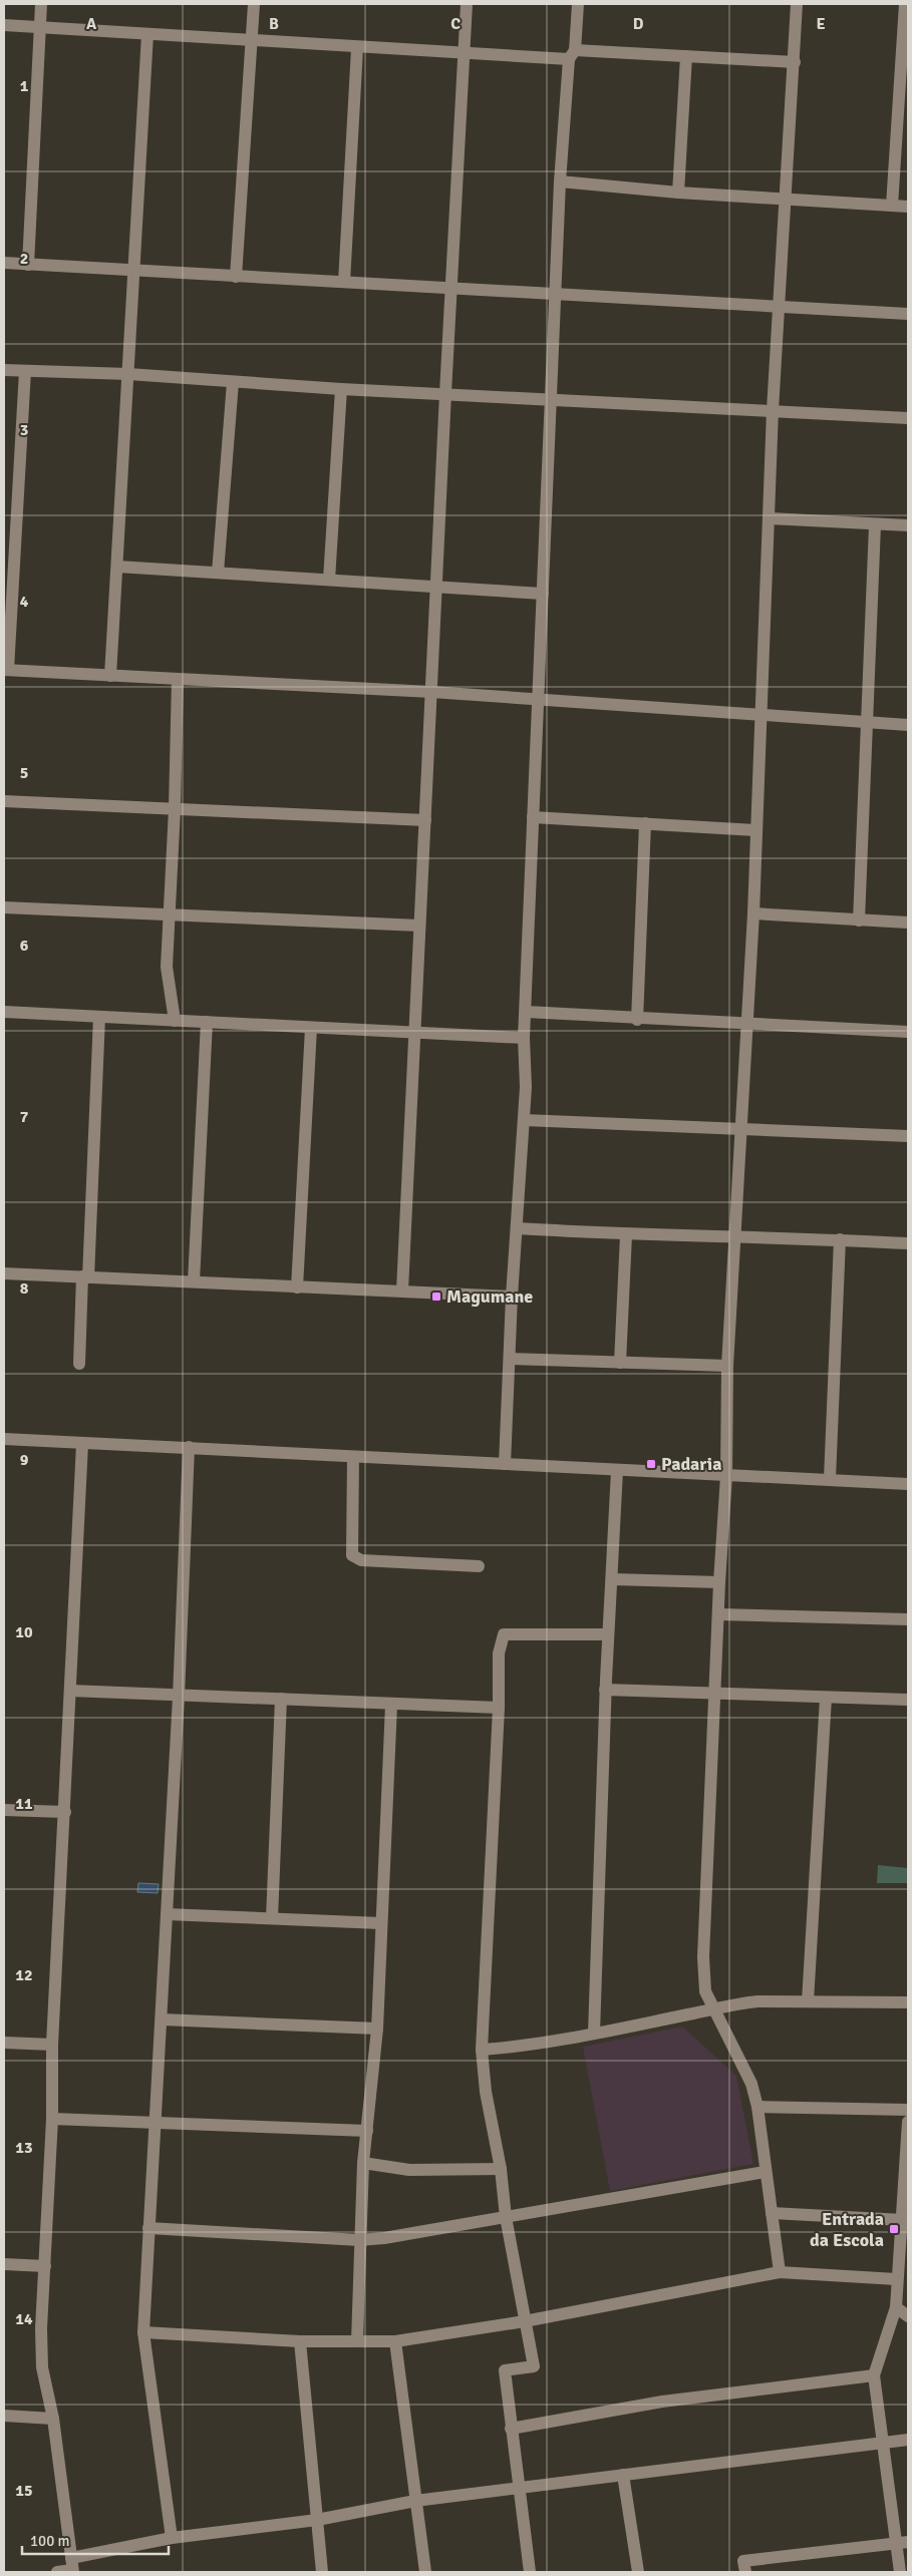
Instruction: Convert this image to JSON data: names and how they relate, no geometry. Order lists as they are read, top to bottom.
{
  "places": {
    "transit": ["Magumane", "Padaria", "Entrada da Escola"]
  },
  "scale_bar": "100 m",
  "grid": {
    "columns": [
      "A",
      "B",
      "C",
      "D",
      "E"
    ],
    "rows": [
      "1",
      "2",
      "3",
      "4",
      "5",
      "6",
      "7",
      "8",
      "9",
      "10",
      "11",
      "12",
      "13",
      "14",
      "15"
    ]
  }
}
